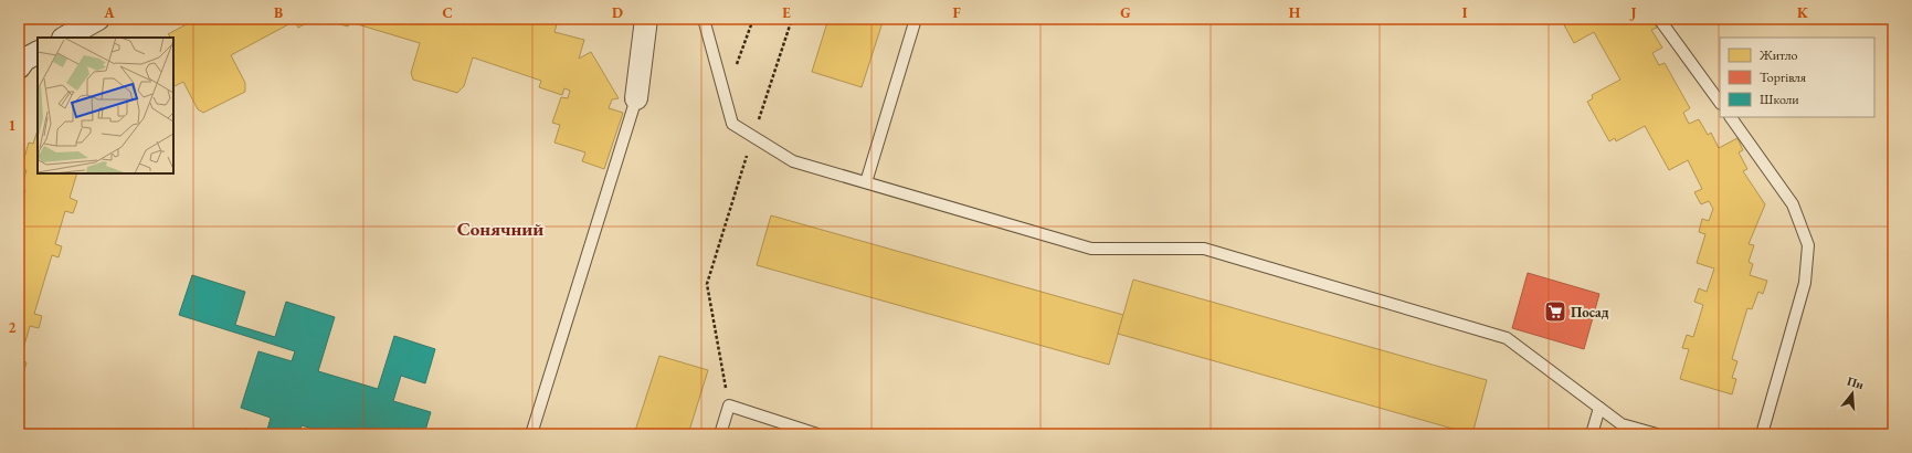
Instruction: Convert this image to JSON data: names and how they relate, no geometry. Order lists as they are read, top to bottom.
{
  "districts": ["Сонячний"],
  "places": {
    "supermarket": ["Посад"]
  },
  "legend": ["Житло", "Торгівля", "Школи"],
  "north": "top",
  "grid": {
    "columns": [
      "A",
      "B",
      "C",
      "D",
      "E",
      "F",
      "G",
      "H",
      "I",
      "J",
      "K"
    ],
    "rows": ["1", "2"]
  }
}
